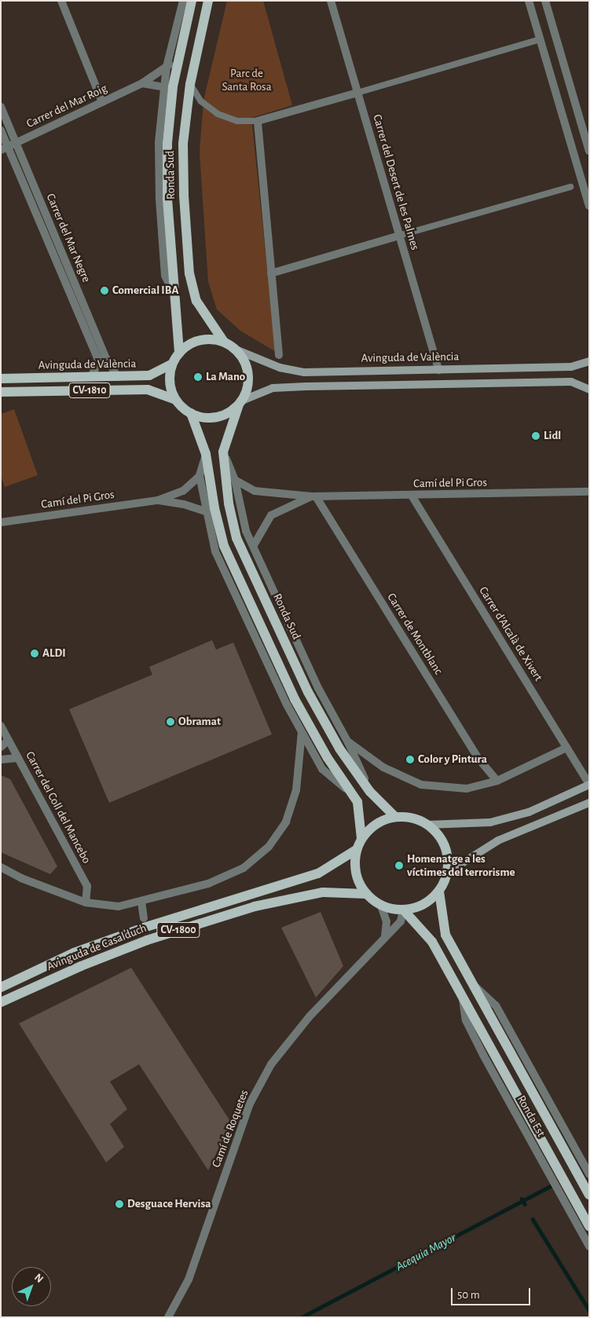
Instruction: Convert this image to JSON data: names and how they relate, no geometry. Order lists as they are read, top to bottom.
{
  "streets": {
    "main road": [
      "Ronda Sud",
      "Avinguda de València",
      "CV-1810",
      "CV-1800",
      "Avinguda de Casalduch",
      "Ronda Est"
    ],
    "street": [
      "Carrer del Mar Roig",
      "Carrer del Desert de les Palmes",
      "Carrer del Mar Negre",
      "Camí del Pi Gros",
      "Carrer de Montblanc",
      "Carrer d'Alcalà de Xivert",
      "Carrer del Coll del Mancebo",
      "Camí de Roquetes"
    ]
  },
  "crossings": [
    ["Carrer del Mar Roig", "Ronda Sud"],
    ["Carrer del Mar Roig", "Carrer del Mar Negre"],
    ["Ronda Sud", "Avinguda de València"],
    ["Ronda Sud", "CV-1810"],
    ["Ronda Sud", "Avinguda de Casalduch"],
    ["Ronda Sud", "Ronda Est"],
    ["Ronda Sud", "Camí de Roquetes"],
    ["Carrer del Desert de les Palmes", "Avinguda de València"],
    ["Carrer del Mar Negre", "Avinguda de València"],
    ["Avinguda de València", "CV-1810"],
    ["Camí del Pi Gros", "Carrer de Montblanc"],
    ["Camí del Pi Gros", "Carrer d'Alcalà de Xivert"],
    ["Avinguda de Casalduch", "Ronda Est"],
    ["Avinguda de Casalduch", "Camí de Roquetes"],
    ["Ronda Est", "Camí de Roquetes"]
  ],
  "water": ["Acequia Mayor"],
  "parks": ["Parc de Santa Rosa"],
  "places": [
    "Comercial IBA",
    "La Mano",
    "Lidl",
    "ALDI",
    "Obramat",
    "Color y Pintura",
    "Homenatge a les víctimes del terrorisme",
    "Desguace Hervisa"
  ],
  "scale_bar": "50 m",
  "north": "top right"
}
